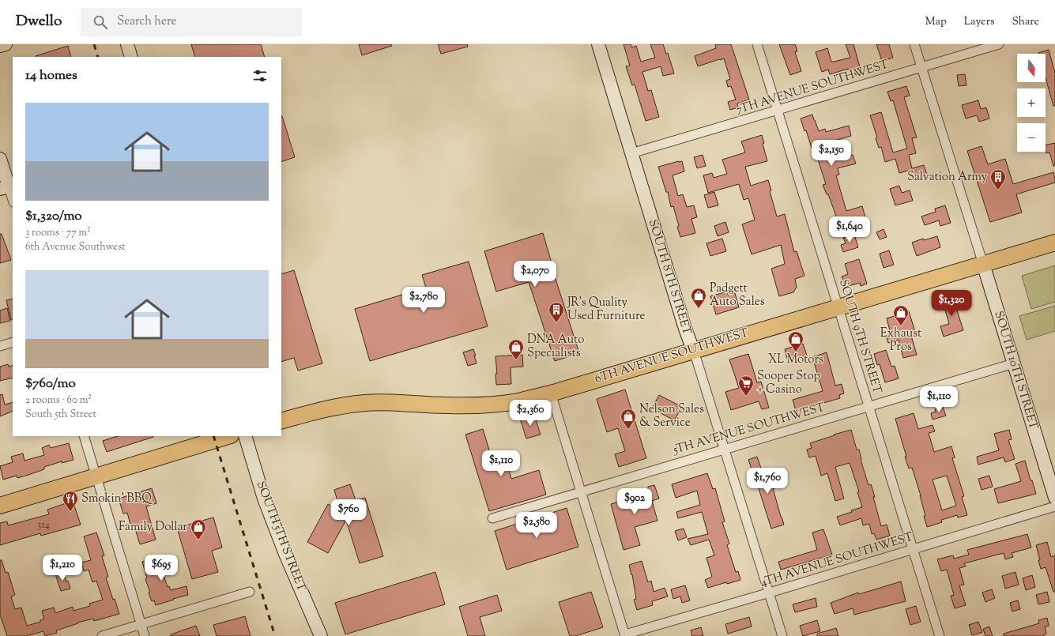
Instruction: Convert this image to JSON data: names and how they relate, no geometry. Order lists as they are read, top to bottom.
{
  "streets": {
    "highway": ["6TH AVENUE SOUTHWEST"],
    "street": [
      "7TH AVENUE SOUTHWEST",
      "SOUTH 8TH STREET",
      "SOUTH 9TH STREET",
      "SOUTH 10TH STREET",
      "5TH AVENUE SOUTHWEST",
      "SOUTH 5TH STREET",
      "4TH AVENUE SOUTHWEST"
    ]
  },
  "crossings": [
    ["7TH AVENUE SOUTHWEST", "SOUTH 8TH STREET"],
    ["7TH AVENUE SOUTHWEST", "SOUTH 9TH STREET"],
    ["7TH AVENUE SOUTHWEST", "SOUTH 10TH STREET"],
    ["SOUTH 8TH STREET", "6TH AVENUE SOUTHWEST"],
    ["SOUTH 8TH STREET", "5TH AVENUE SOUTHWEST"],
    ["SOUTH 8TH STREET", "4TH AVENUE SOUTHWEST"],
    ["SOUTH 9TH STREET", "6TH AVENUE SOUTHWEST"],
    ["SOUTH 9TH STREET", "5TH AVENUE SOUTHWEST"],
    ["SOUTH 9TH STREET", "4TH AVENUE SOUTHWEST"],
    ["6TH AVENUE SOUTHWEST", "SOUTH 10TH STREET"],
    ["SOUTH 10TH STREET", "5TH AVENUE SOUTHWEST"]
  ],
  "places": {
    "building": ["Salvation Army", "JR's Quality Used Furniture"],
    "shop": [
      "Padgett Auto Sales",
      "Exhaust Pros",
      "XL Motors",
      "DNA Auto Specialists",
      "Nelson Sales & Service",
      "Family Dollar"
    ],
    "supermarket": ["Sooper Stop + Casino"],
    "restaurant": ["Smokin' BBQ"]
  },
  "house_numbers": ["314"],
  "north": "bottom",
  "page": {
    "header": "Dwello",
    "search": "Search here",
    "nav": ["Map", "Layers", "Share"],
    "map_buttons": ["+", "−"],
    "heading": "14 homes",
    "list": [
      {
        "name": "$1,320/mo",
        "note": "3 rooms · 77 m² · 6th Avenue Southwest"
      },
      {
        "name": "$760/mo",
        "note": "2 rooms · 60 m² · South 5th Street"
      }
    ],
    "price": [
      "$2,150",
      "$1,640",
      "$2,070",
      "$2,780",
      "$1,320",
      "$1,110",
      "$2,360",
      "$1,110",
      "$1,760",
      "$902",
      "$760",
      "$2,580",
      "$1,210",
      "$695"
    ]
  }
}
